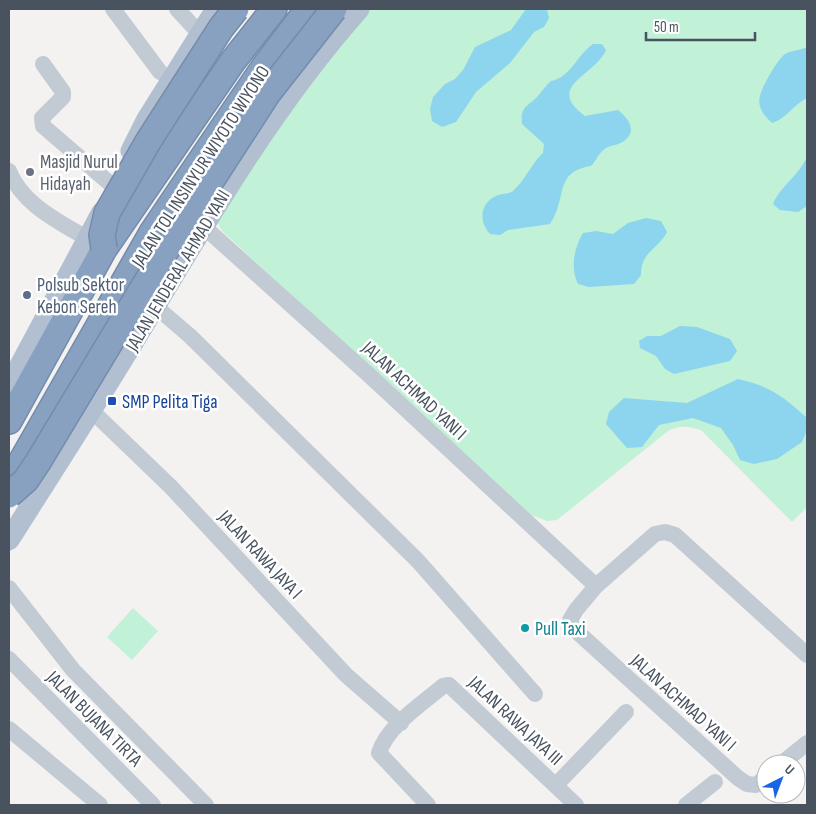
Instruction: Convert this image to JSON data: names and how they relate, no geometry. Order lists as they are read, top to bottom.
{
  "streets": {
    "highway": ["JALAN TOL INSINYUR WIYOTO WIYONO", "JALAN JENDERAL AHMAD YANI"],
    "street": [
      "JALAN ACHMAD YANI I",
      "JALAN RAWA JAYA I",
      "JALAN BUJANA TIRTA",
      "JALAN RAWA JAYA III"
    ]
  },
  "crossings": [
    ["JALAN JENDERAL AHMAD YANI", "JALAN ACHMAD YANI I"],
    ["JALAN JENDERAL AHMAD YANI", "JALAN RAWA JAYA I"],
    ["JALAN RAWA JAYA I", "JALAN RAWA JAYA III"]
  ],
  "places": {
    "other": ["Masjid Nurul Hidayah", "Polsub Sektor Kebon Sereh", "Pull Taxi"],
    "transit": ["SMP Pelita Tiga"]
  },
  "scale_bar": "50 m",
  "north": "top right"
}
